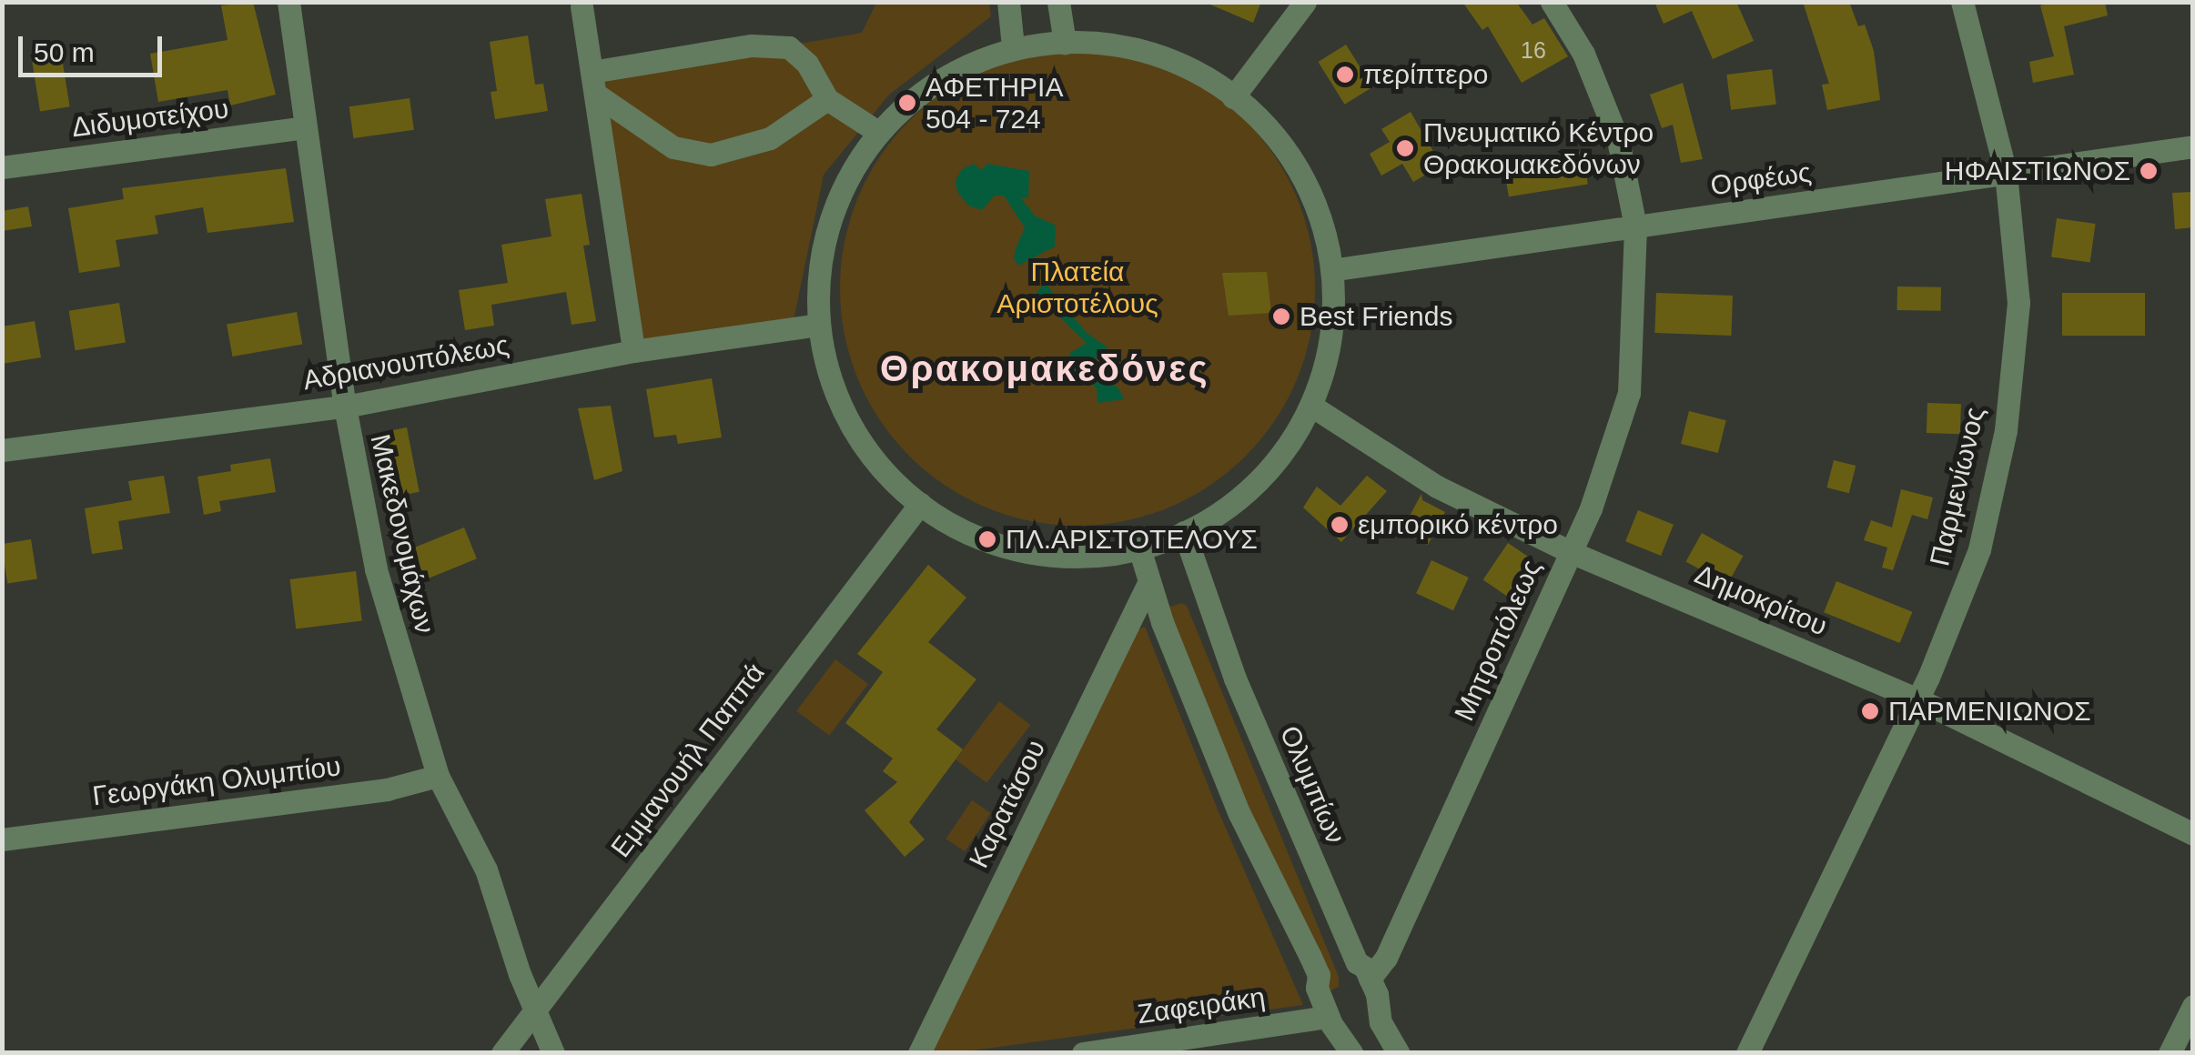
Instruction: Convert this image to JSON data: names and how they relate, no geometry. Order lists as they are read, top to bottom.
{
  "streets": {
    "street": [
      "Διδυμοτείχου",
      "Ορφέως",
      "Αδριανουπόλεως",
      "Παρμενίωνος",
      "Μακεδονομάχων",
      "Δημοκρίτου",
      "Μητροπόλεως",
      "Εμμανουήλ Παππά",
      "Γεωργάκη Ολυμπίου",
      "Ολυμπίων",
      "Καρατάσου",
      "Ζαφειράκη"
    ]
  },
  "crossings": [
    ["Διδυμοτείχου", "Μακεδονομάχων"],
    ["Ορφέως", "Παρμενίωνος"],
    ["Ορφέως", "Μητροπόλεως"],
    ["Αδριανουπόλεως", "Μακεδονομάχων"],
    ["Παρμενίωνος", "Δημοκρίτου"],
    ["Μακεδονομάχων", "Εμμανουήλ Παππά"],
    ["Μακεδονομάχων", "Γεωργάκη Ολυμπίου"],
    ["Δημοκρίτου", "Μητροπόλεως"],
    ["Μητροπόλεως", "Ολυμπίων"],
    ["Μητροπόλεως", "Ζαφειράκη"],
    ["Ολυμπίων", "Ζαφειράκη"]
  ],
  "districts": ["Θρακομακεδόνες"],
  "parks": ["Πλατεία Αριστοτέλους"],
  "places": [
    "περίπτερο",
    "ΑΦΕΤΗΡΙΑ 504 - 724",
    "Πνευματικό Κέντρο Θρακομακεδόνων",
    "ΗΦΑΙΣΤΙΩΝΟΣ",
    "Best Friends",
    "εμπορικό κέντρο",
    "ΠΛ.ΑΡΙΣΤΟΤΕΛΟΥΣ",
    "ΠΑΡΜΕΝΙΩΝΟΣ"
  ],
  "house_numbers": ["16"],
  "scale_bar": "50 m"
}
